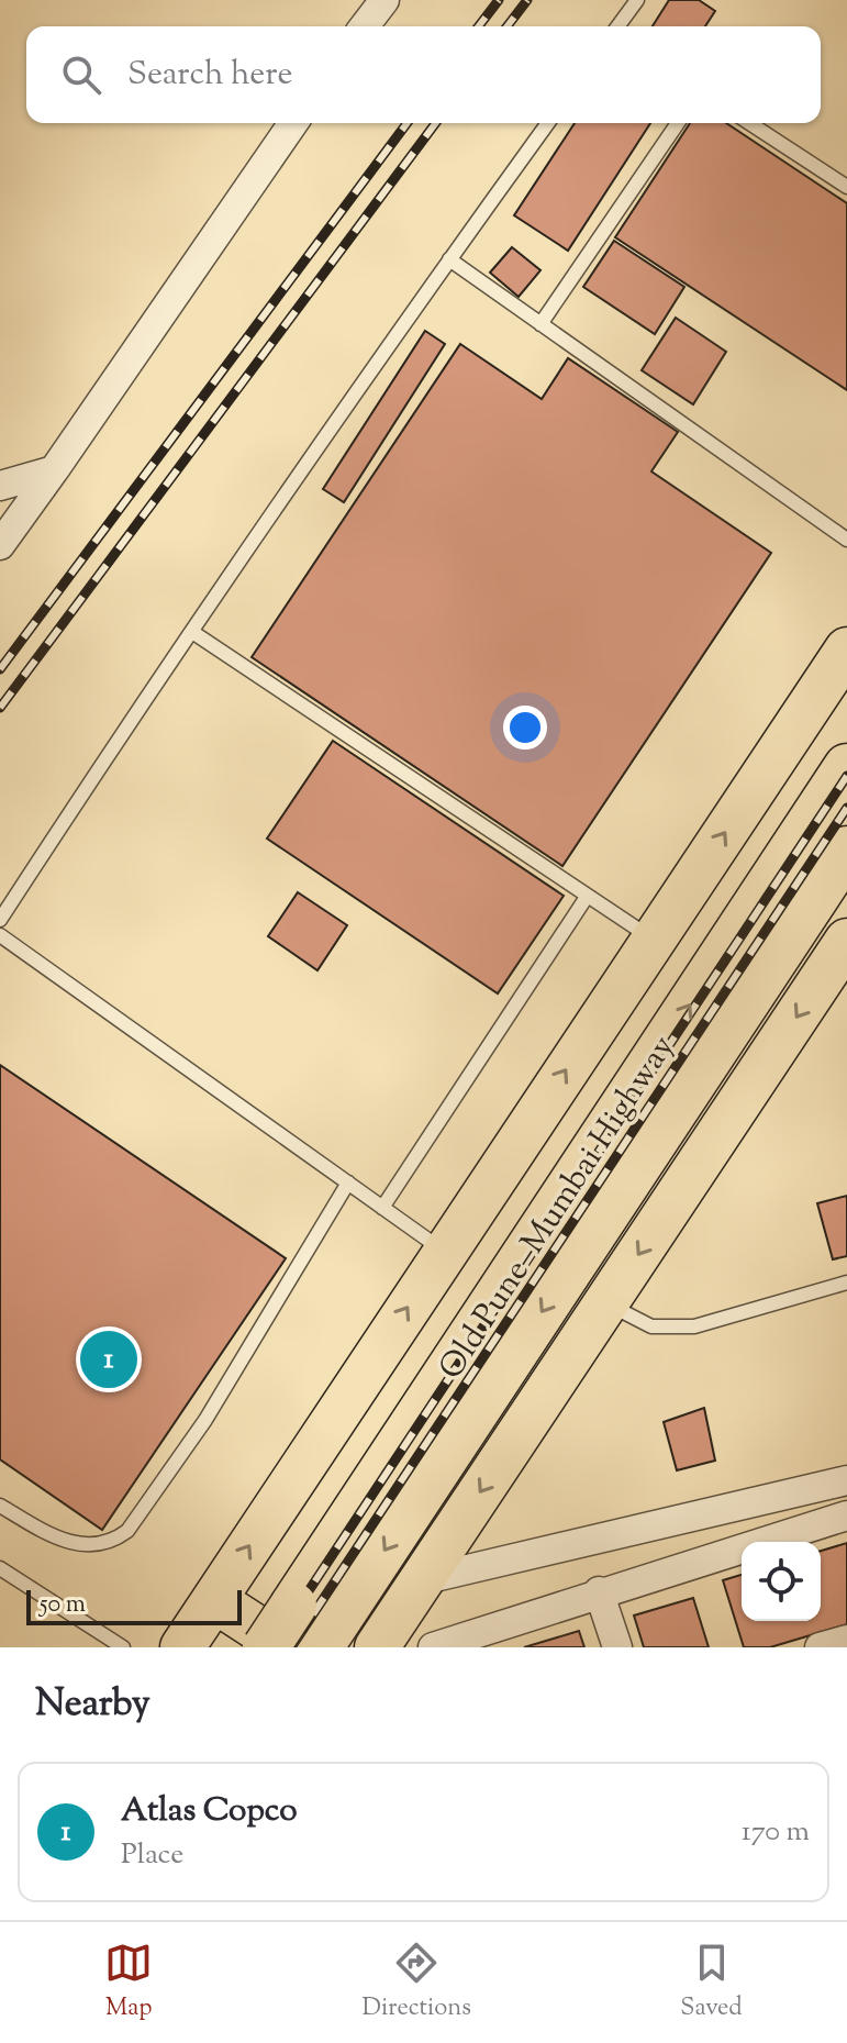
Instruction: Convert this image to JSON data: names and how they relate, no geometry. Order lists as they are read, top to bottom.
{
  "streets": {
    "highway": ["Old Pune–Mumbai Highway"]
  },
  "scale_bar": "50 m",
  "page": {
    "search": "Search here",
    "pins": "1",
    "scale": "50 m",
    "heading": "Nearby",
    "list": [
      {
        "mark": "1",
        "name": "Atlas Copco",
        "note": "Place",
        "value": "170 m"
      }
    ],
    "nav": ["Map", "Directions", "Saved"]
  }
}
